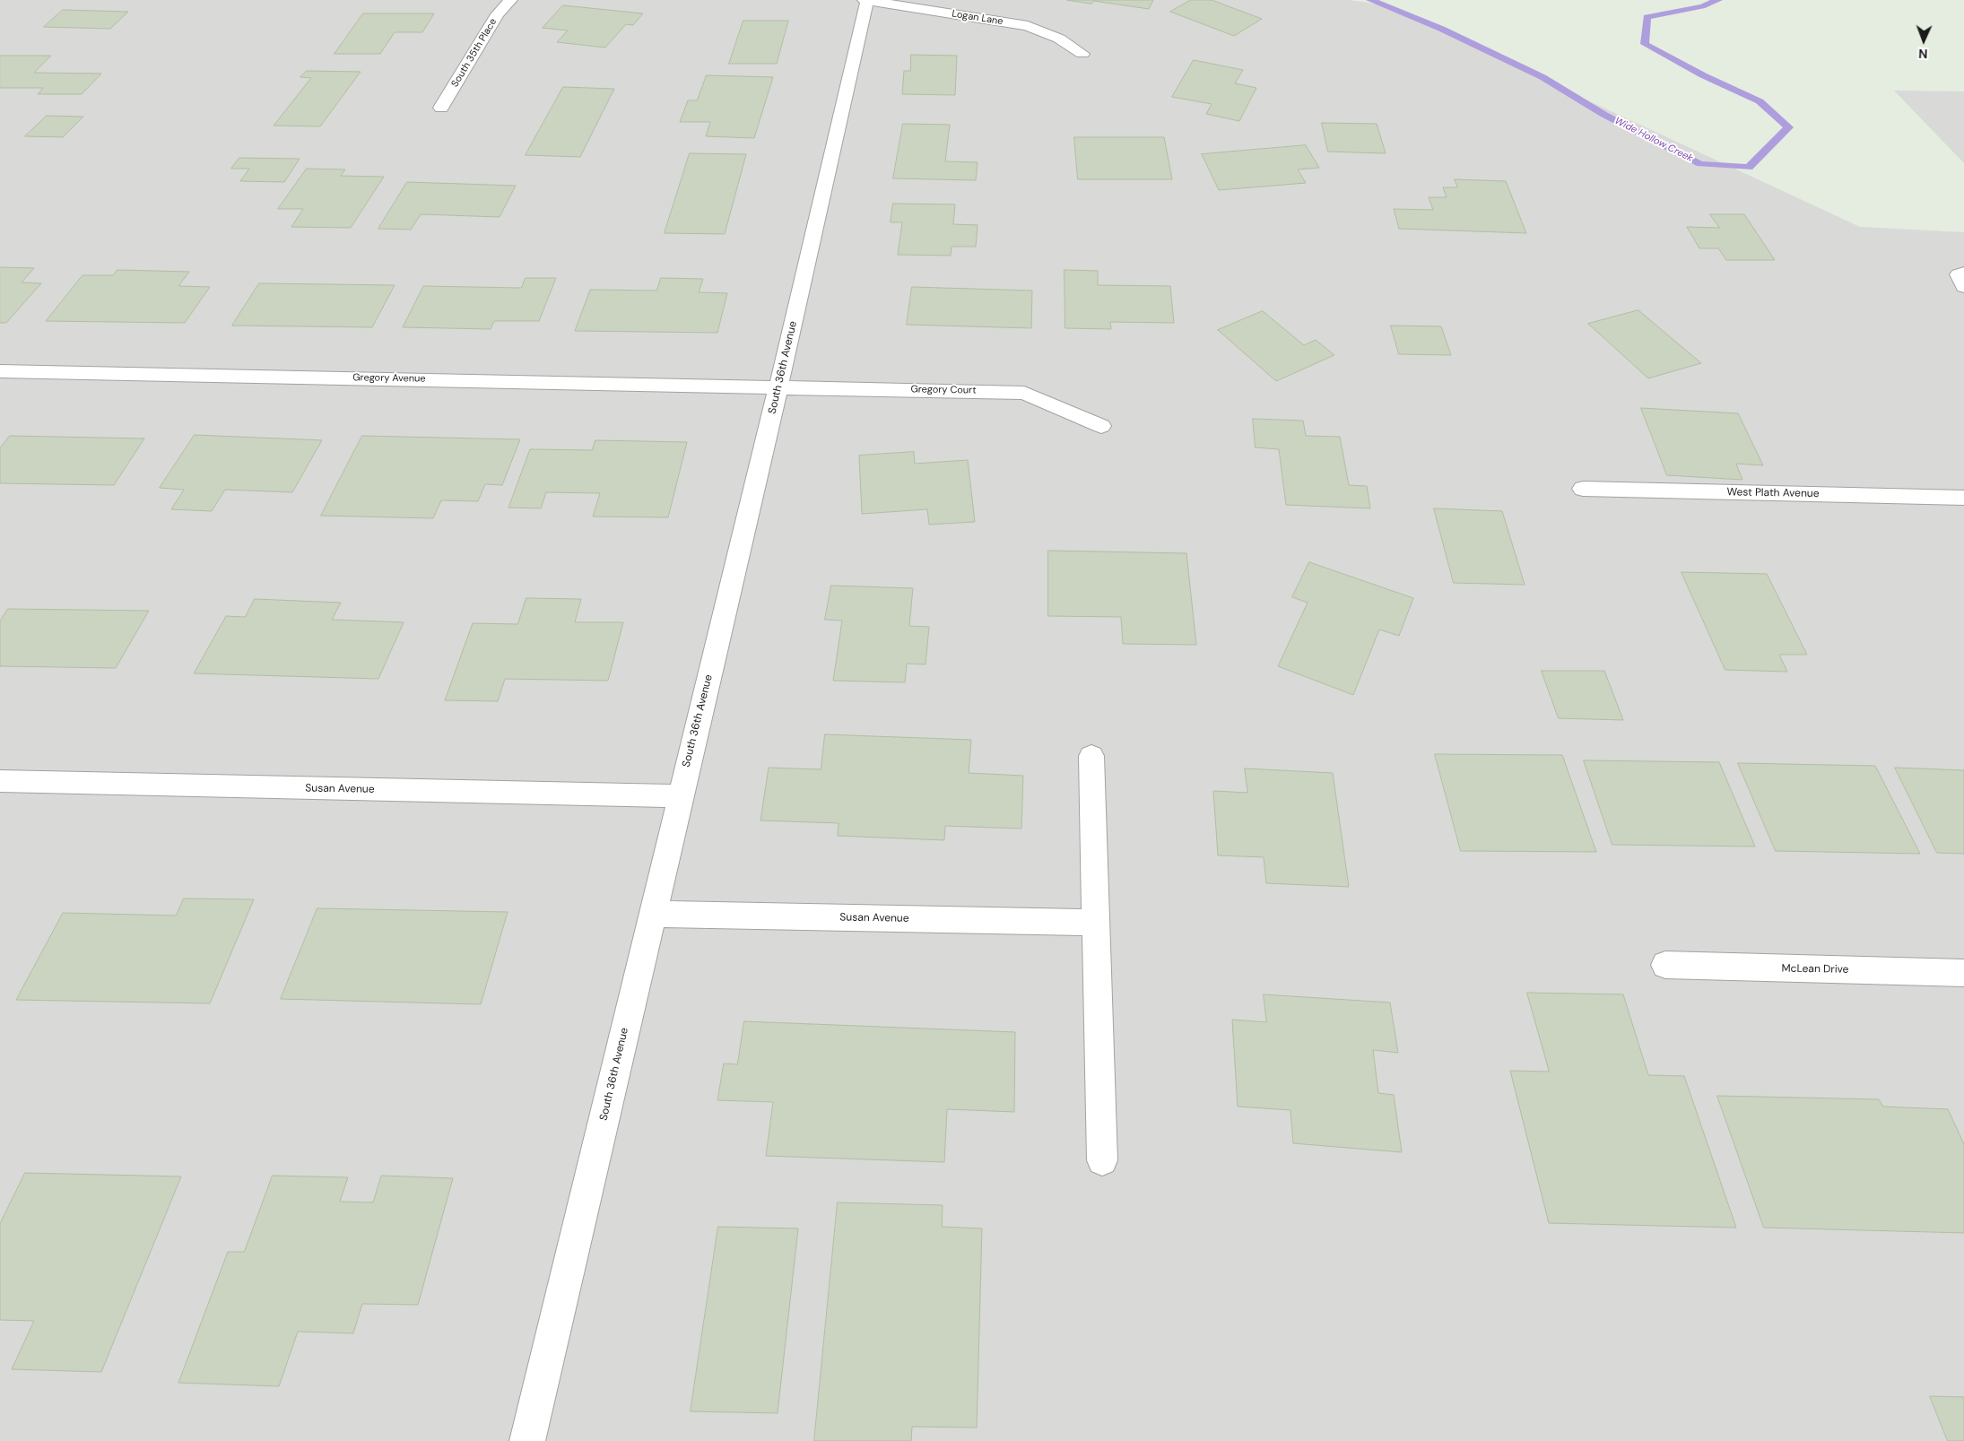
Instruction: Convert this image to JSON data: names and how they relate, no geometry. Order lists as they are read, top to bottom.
{
  "streets": {
    "street": [
      "Logan Lane",
      "South 35th Place",
      "South 36th Avenue",
      "Gregory Avenue",
      "Gregory Court",
      "West Plath Avenue",
      "Susan Avenue",
      "McLean Drive"
    ]
  },
  "crossings": [
    ["Logan Lane", "South 36th Avenue"],
    ["South 36th Avenue", "Gregory Avenue"],
    ["South 36th Avenue", "Gregory Court"],
    ["South 36th Avenue", "Susan Avenue"],
    ["Gregory Avenue", "Gregory Court"]
  ],
  "water": ["Wide Hollow Creek"],
  "north": "bottom"
}
